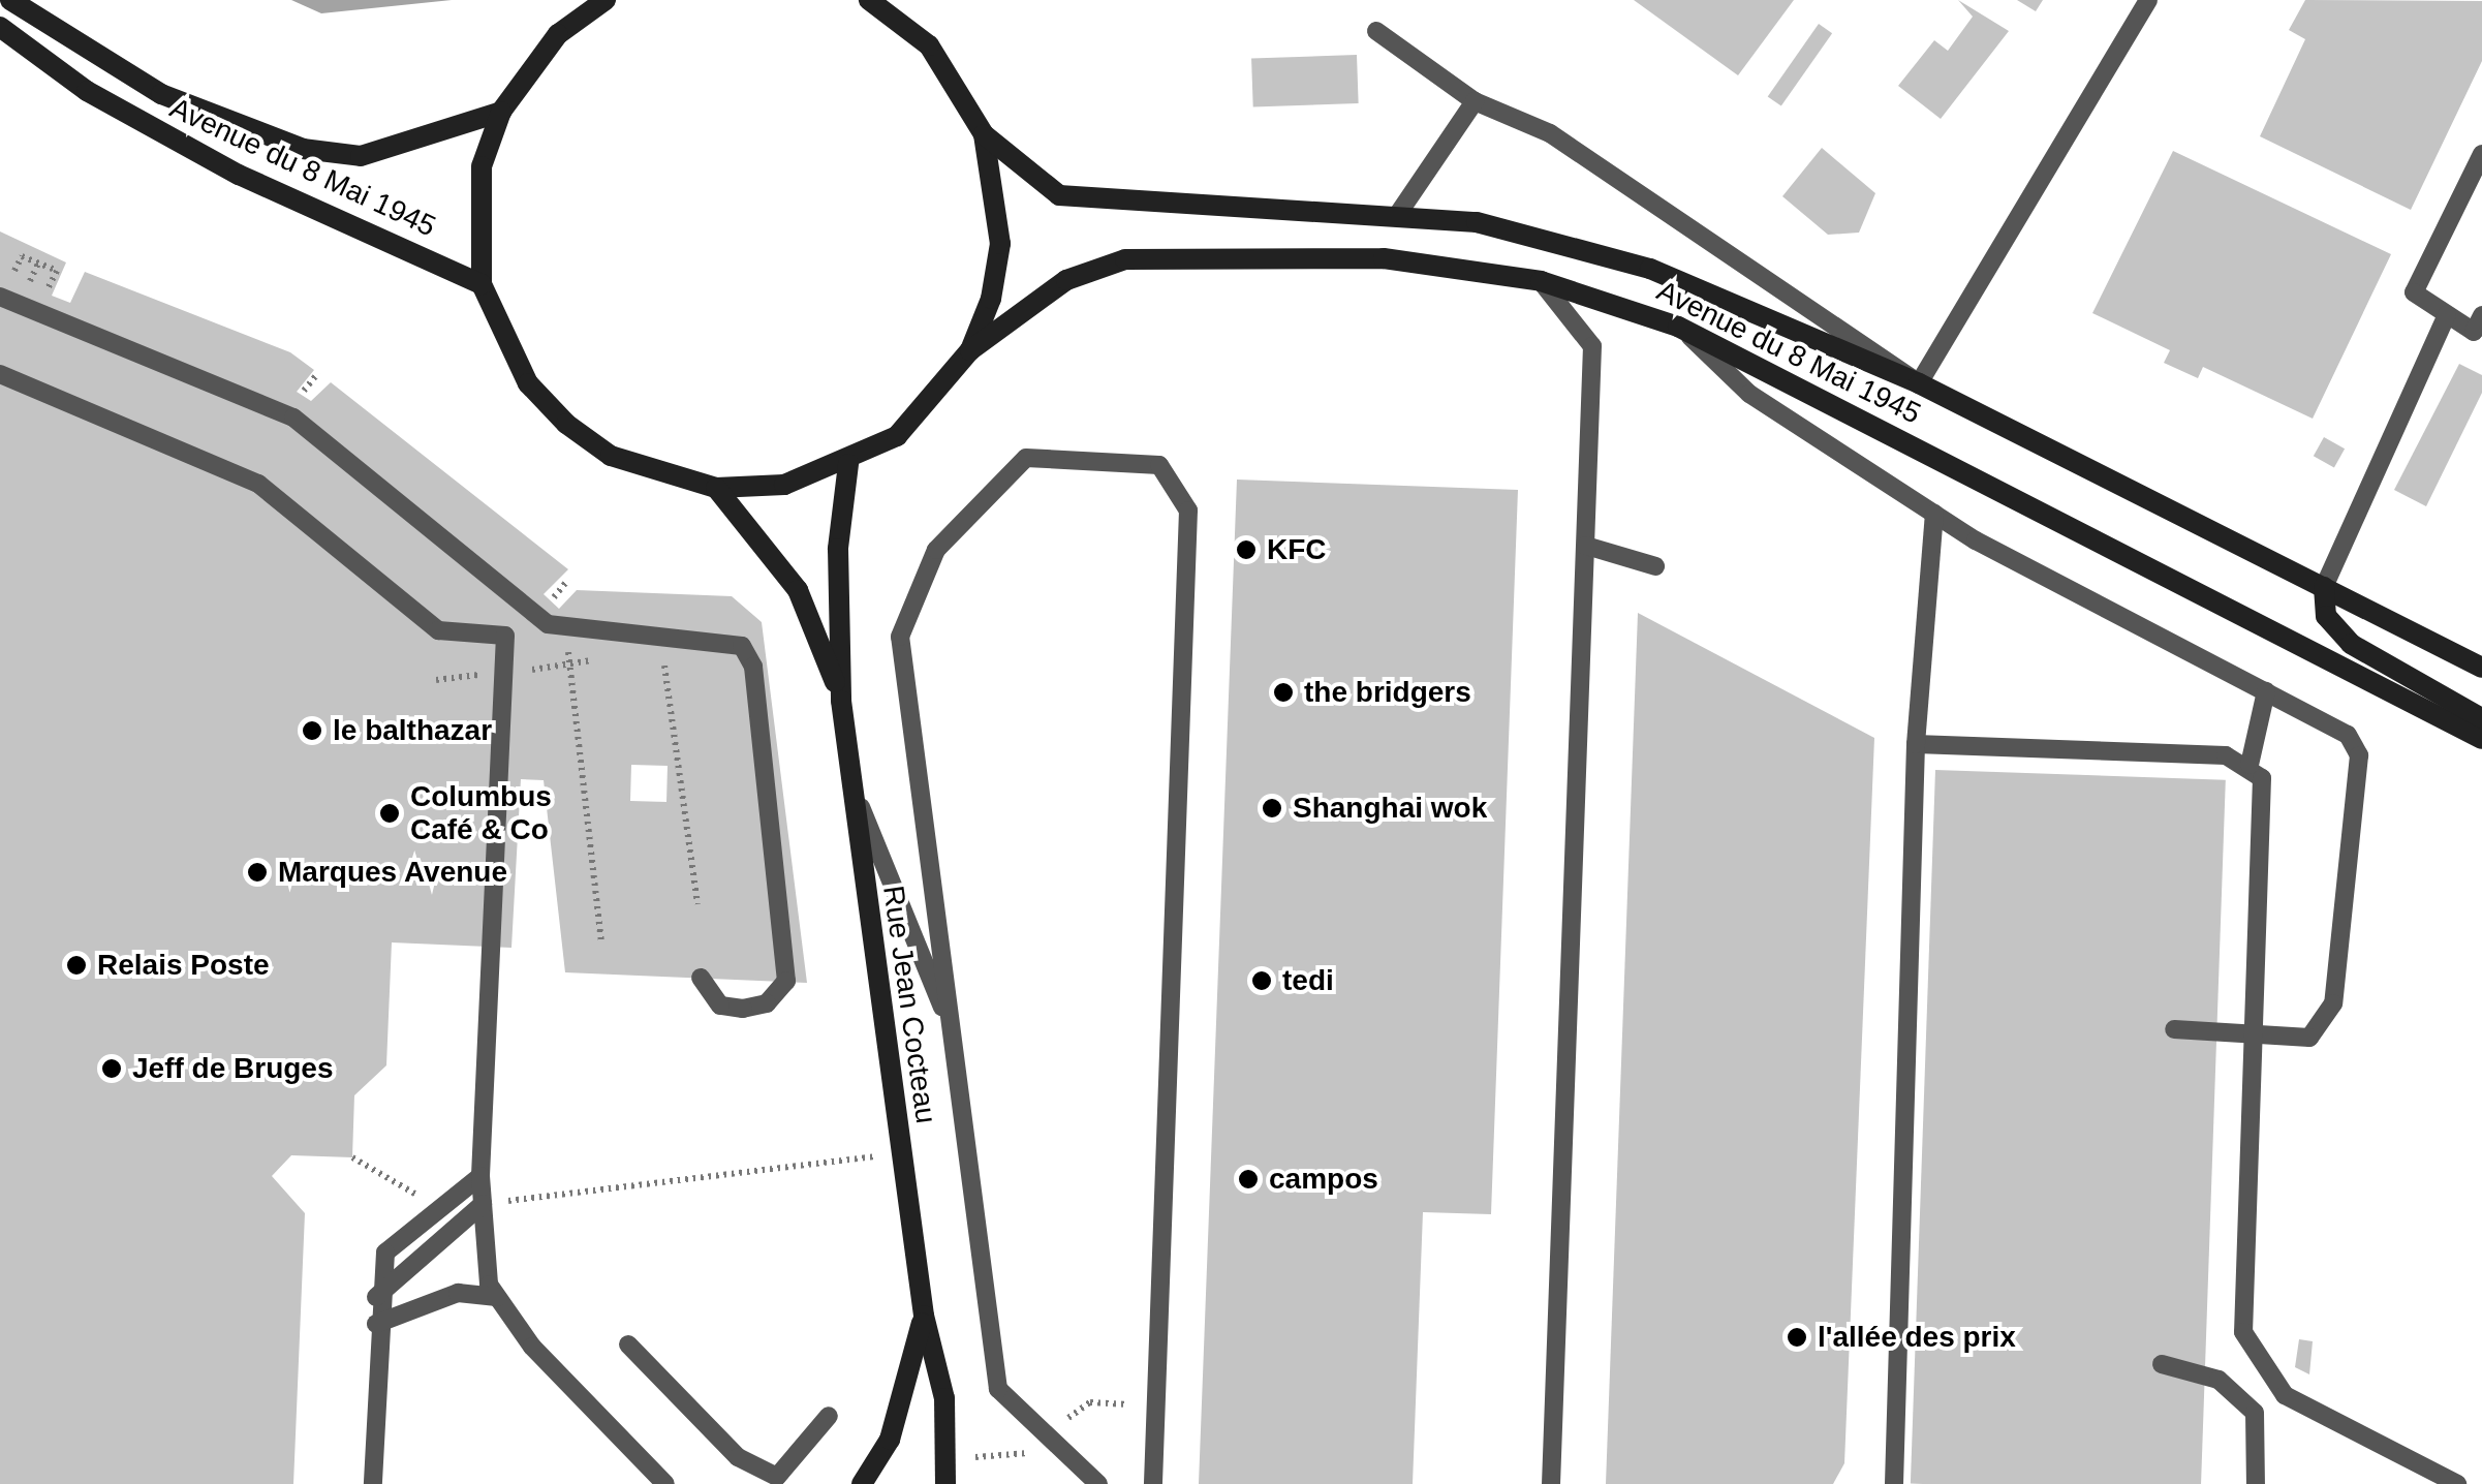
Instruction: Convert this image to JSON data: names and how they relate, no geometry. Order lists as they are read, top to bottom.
{
  "streets": {
    "main road": ["Avenue du 8 Mai 1945", "Rue Jean Cocteau"]
  },
  "crossings": [
    ["Avenue du 8 Mai 1945", "Rue Jean Cocteau"]
  ],
  "places": [
    "KFC",
    "the bridgers",
    "le balthazar",
    "Shanghai wok",
    "Columbus Café & Co",
    "Marques Avenue",
    "Relais Poste",
    "tedi",
    "Jeff de Bruges",
    "campos",
    "l'allée des prix"
  ]
}
